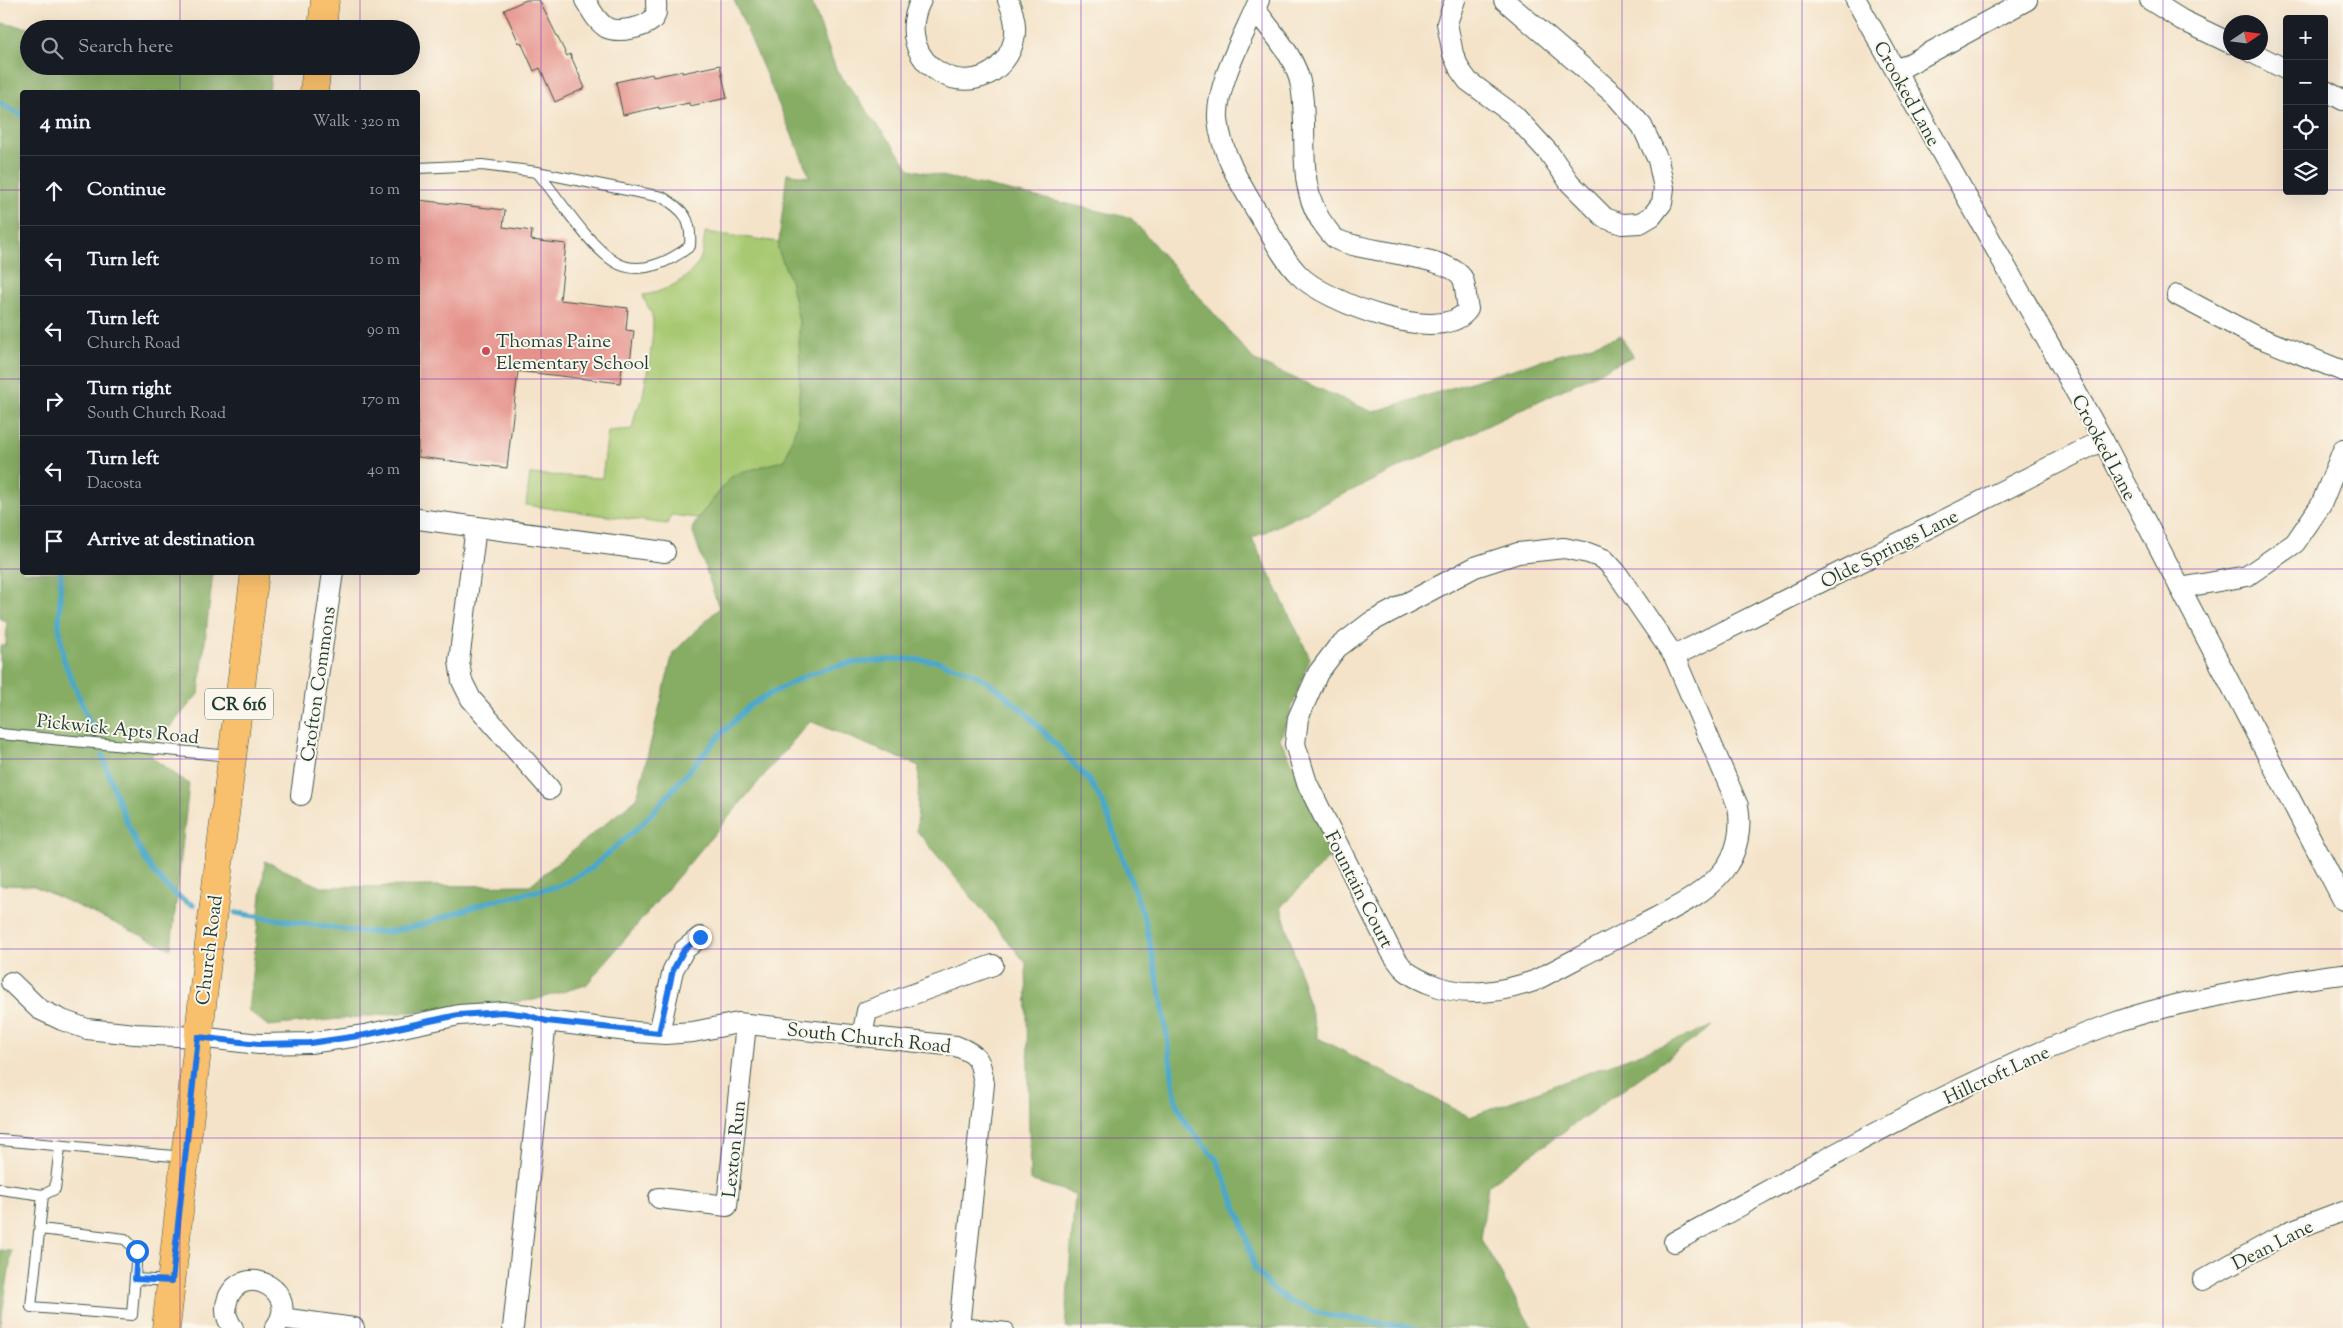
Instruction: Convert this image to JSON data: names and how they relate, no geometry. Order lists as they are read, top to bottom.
{
  "streets": {
    "main road": ["CR 616", "Church Road"],
    "street": [
      "Crooked Lane",
      "Olde Springs Lane",
      "Crofton Commons",
      "Fountain Court",
      "South Church Road",
      "Hillcroft Lane",
      "Lexton Run",
      "Dean Lane"
    ],
    "lane": ["Pickwick Apts Road"]
  },
  "crossings": [
    ["Crooked Lane", "Olde Springs Lane"],
    ["Olde Springs Lane", "Fountain Court"],
    ["Pickwick Apts Road", "Church Road"],
    ["Church Road", "South Church Road"],
    ["South Church Road", "Lexton Run"]
  ],
  "places": ["Thomas Paine Elementary School"],
  "north": "right",
  "page": {
    "map_buttons": ["+", "−"],
    "search": "Search here",
    "heading": ["4 min", "Walk · 320 m"],
    "list": [
      ["Continue", "10 m"],
      ["Turn left", "10 m"],
      ["Turn left", "Church Road", "90 m"],
      ["Turn right", "South Church Road", "170 m"],
      ["Turn left", "Dacosta", "40 m"],
      "Arrive at destination"
    ]
  }
}
